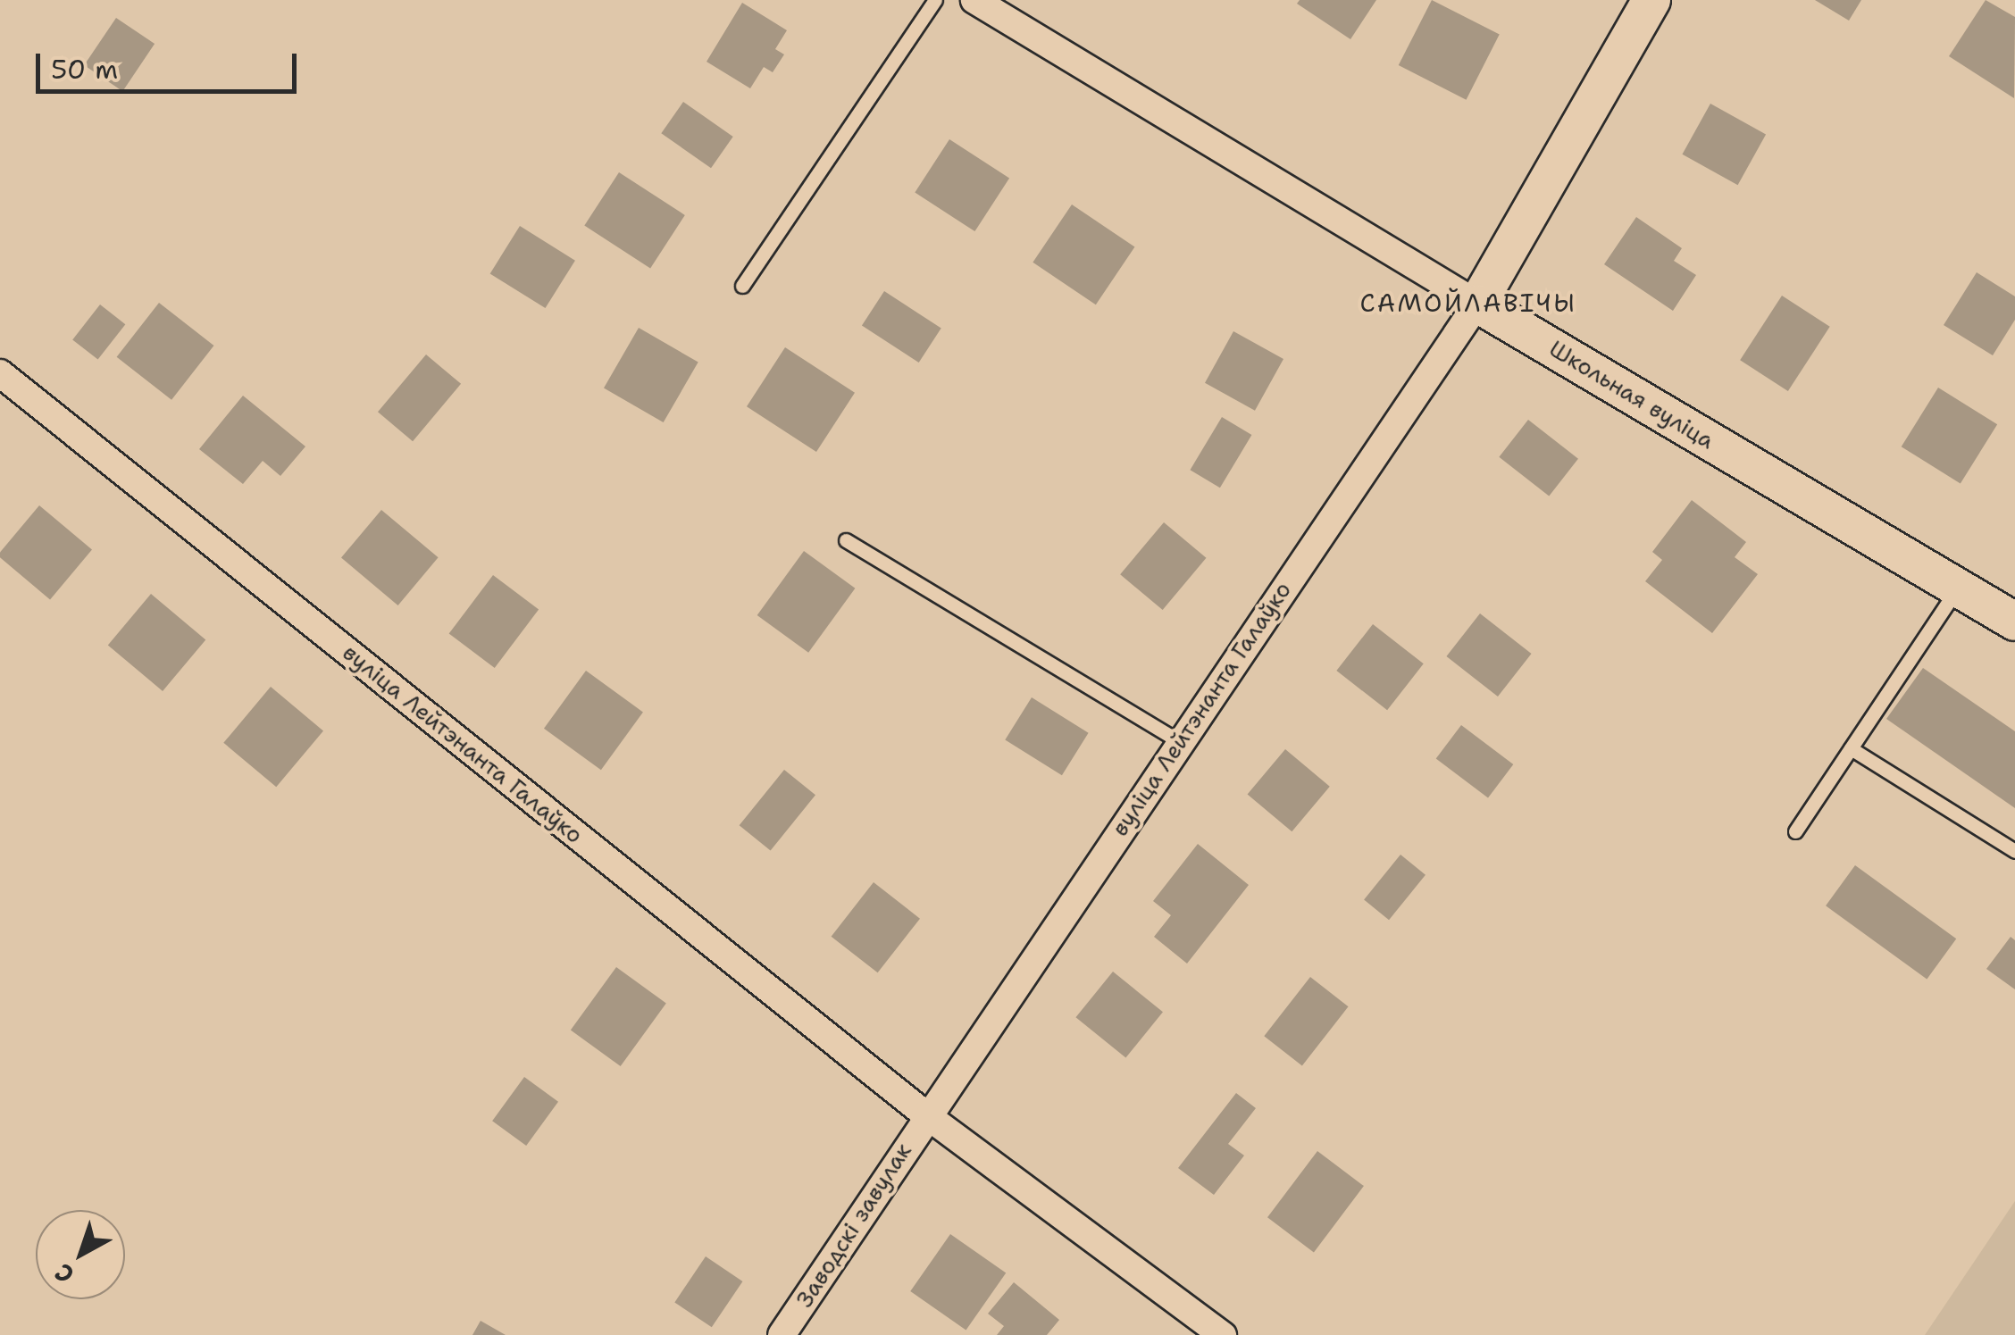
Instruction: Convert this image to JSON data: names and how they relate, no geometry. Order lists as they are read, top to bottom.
{
  "streets": {
    "street": ["Школьная вуліца", "вуліца Лейтэнанта Галаўко", "Заводскі завулак"]
  },
  "crossings": [
    ["Школьная вуліца", "вуліца Лейтэнанта Галаўко"],
    ["вуліца Лейтэнанта Галаўко", "Заводскі завулак"]
  ],
  "districts": ["САМОЙЛАВІЧЫ"],
  "scale_bar": "50 m",
  "north": "bottom left"
}
